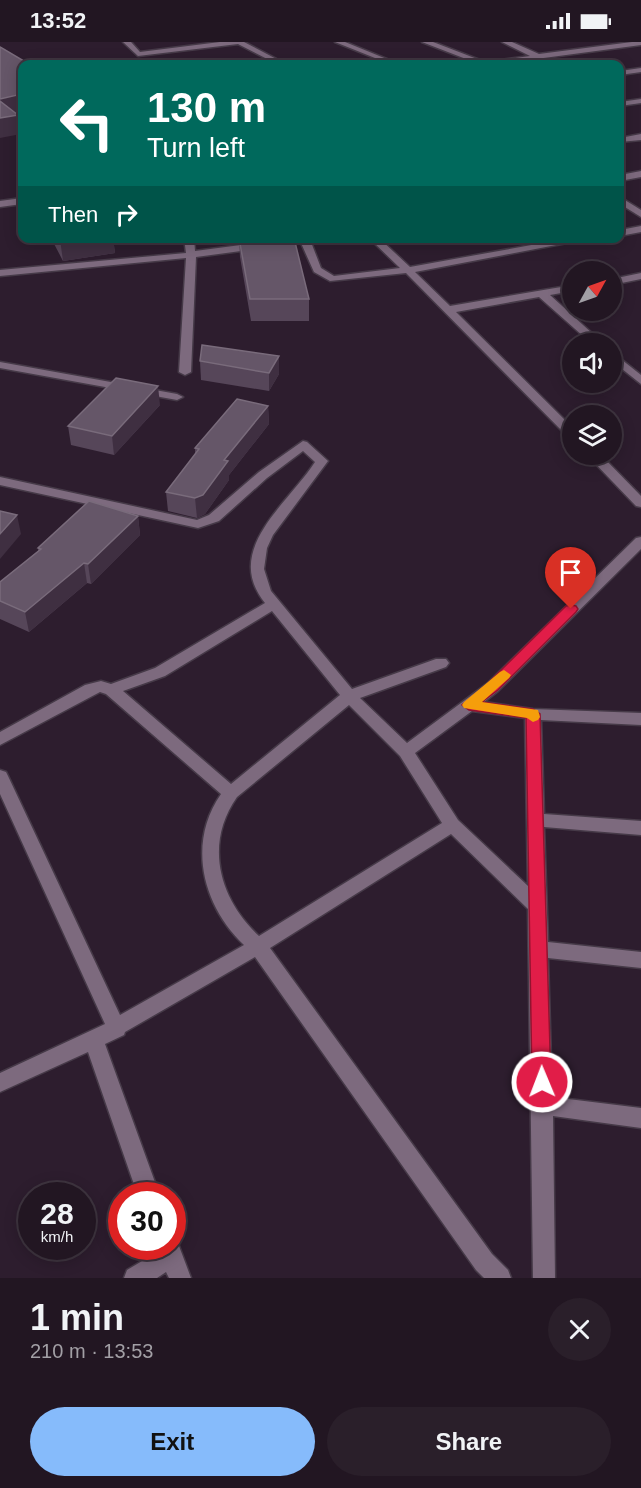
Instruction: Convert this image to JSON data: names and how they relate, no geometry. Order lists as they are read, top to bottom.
{
  "north": "top right",
  "page": {
    "status": "13:52",
    "turn": ["130 m", "Turn left"],
    "then": "Then",
    "speed": "28 km/h",
    "limit": "30",
    "heading": ["1 min", "210 m · 13:53"],
    "buttons": ["Exit", "Share"]
  }
}
